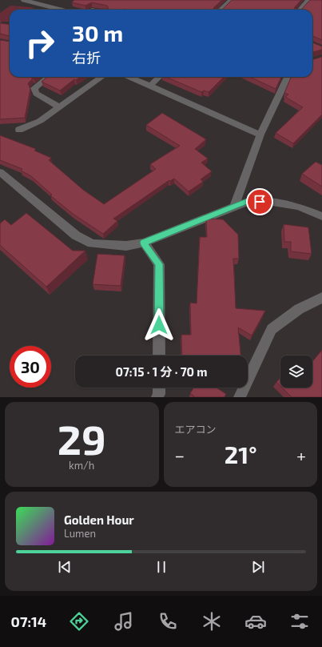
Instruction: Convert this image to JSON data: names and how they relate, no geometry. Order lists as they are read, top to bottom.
{
  "page": {
    "turn": ["30 m", "右折"],
    "limit": "30",
    "trip": "07:15 · 1 分 · 70 m",
    "tile": [
      ["29", "km/h"],
      "エアコン"
    ],
    "heat": ["−", "21°", "+"],
    "song": ["Golden Hour", "Lumen"],
    "tabs": "07:14"
  }
}
